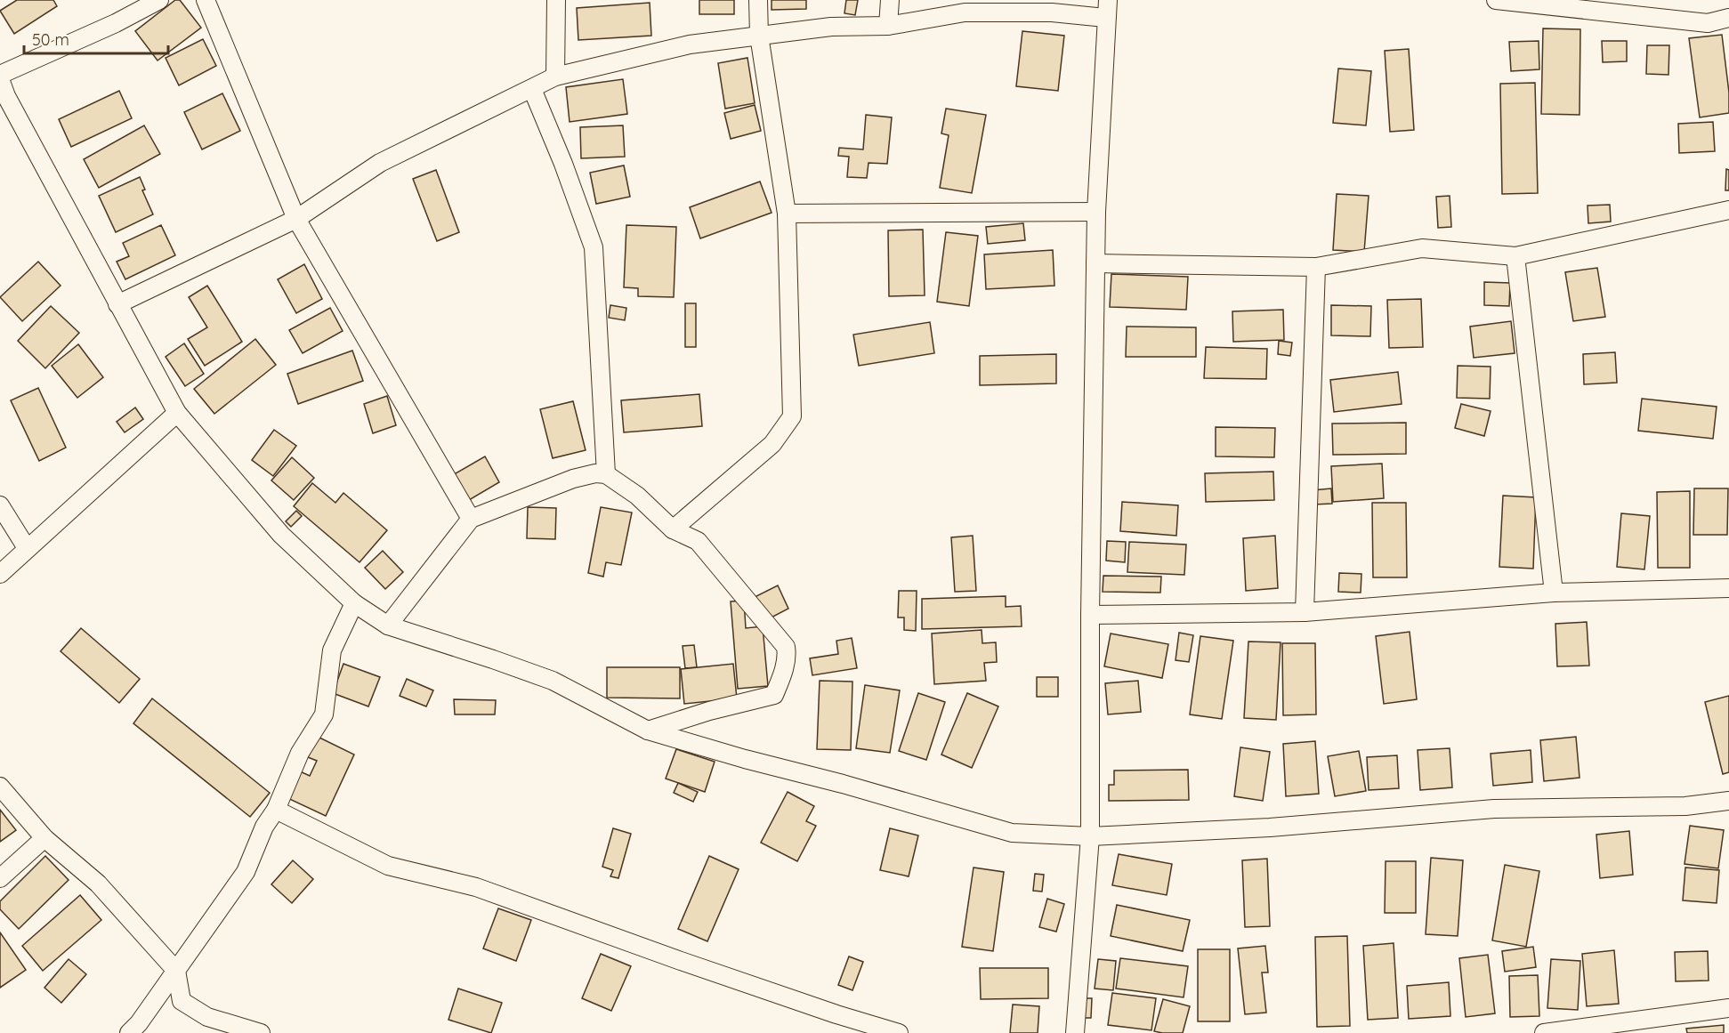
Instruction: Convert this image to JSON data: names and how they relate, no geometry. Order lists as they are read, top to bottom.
{
  "scale_bar": "50 m"
}
